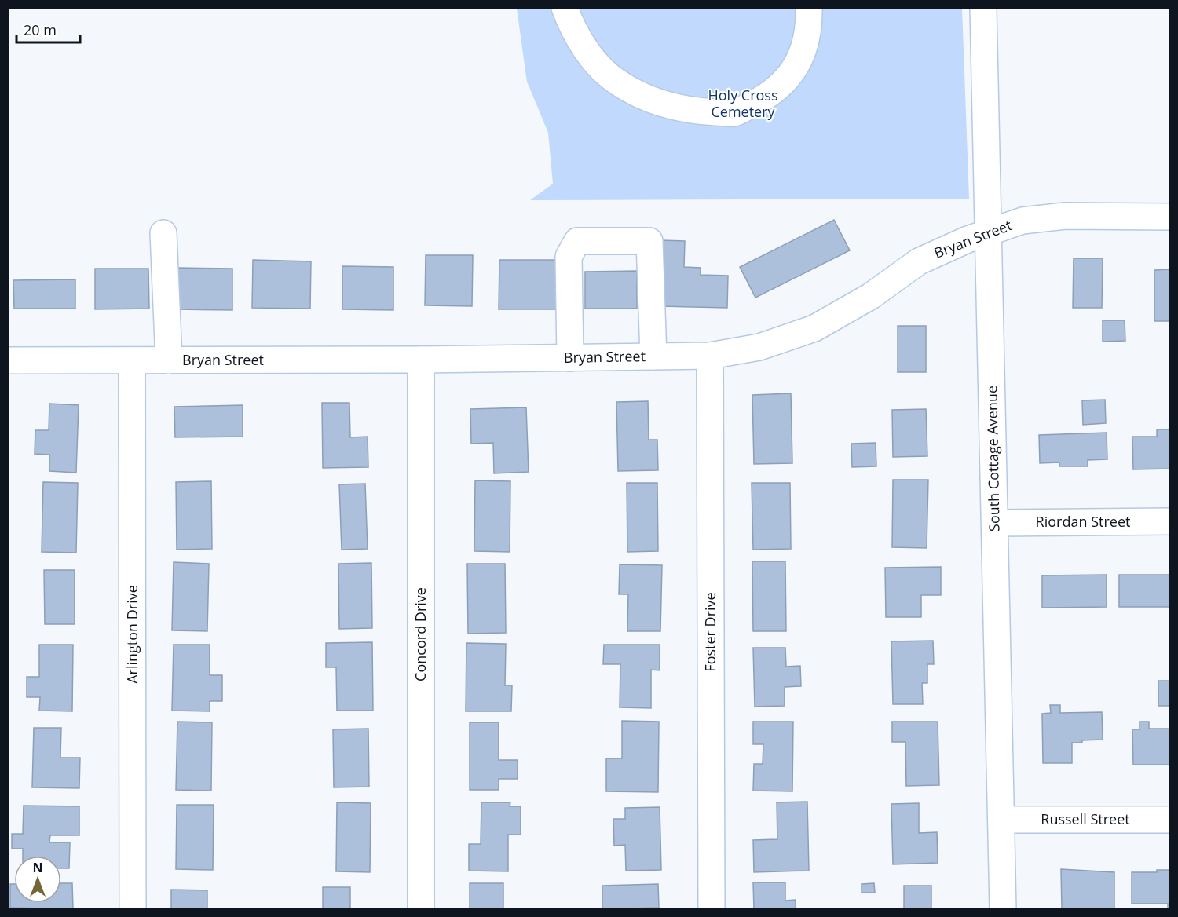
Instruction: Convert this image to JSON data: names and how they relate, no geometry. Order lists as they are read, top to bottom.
{
  "streets": {
    "street": [
      "Bryan Street",
      "South Cottage Avenue",
      "Riordan Street",
      "Foster Drive",
      "Arlington Drive",
      "Concord Drive",
      "Russell Street"
    ]
  },
  "crossings": [
    ["Bryan Street", "South Cottage Avenue"],
    ["Bryan Street", "Foster Drive"],
    ["Bryan Street", "Arlington Drive"],
    ["Bryan Street", "Concord Drive"],
    ["South Cottage Avenue", "Riordan Street"],
    ["South Cottage Avenue", "Russell Street"]
  ],
  "parks": ["Holy Cross Cemetery"],
  "scale_bar": "20 m",
  "north": "top"
}
